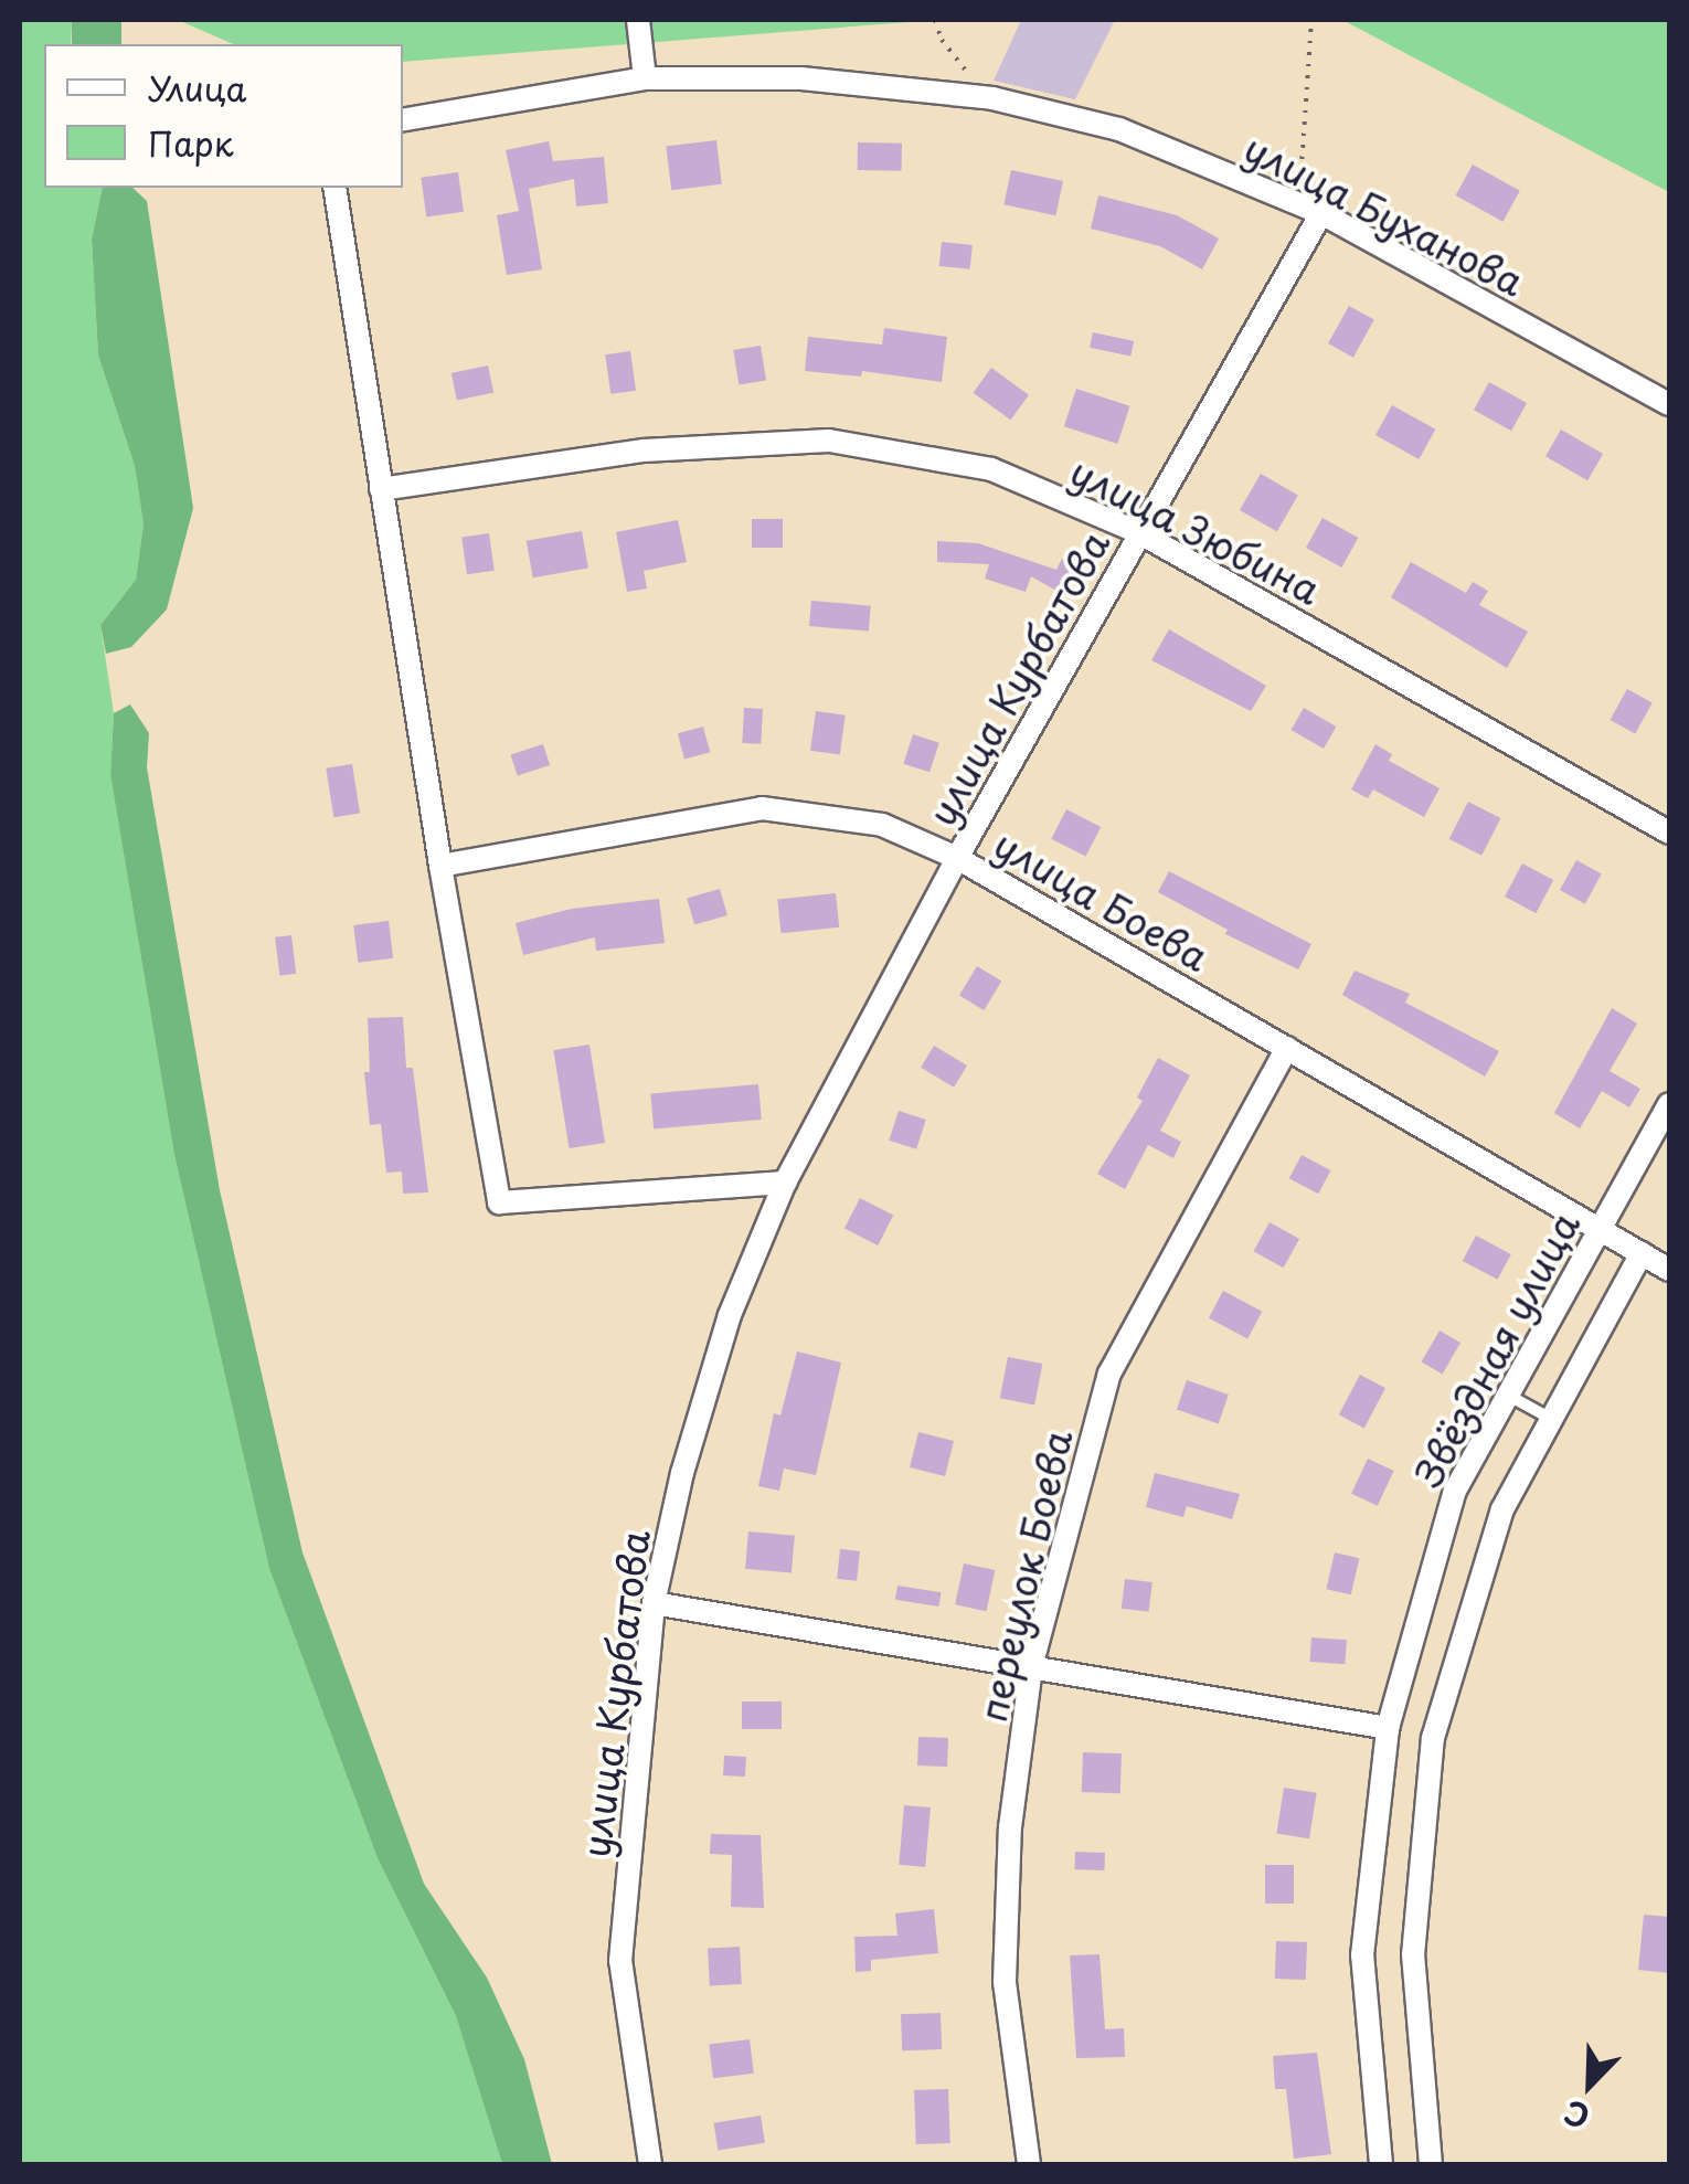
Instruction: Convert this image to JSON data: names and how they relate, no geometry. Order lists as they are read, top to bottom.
{
  "streets": {
    "street": [
      "улица Буханова",
      "улица Зюбина",
      "улица Курбатова",
      "улица Боева",
      "Звёздная улица",
      "переулок Боева"
    ]
  },
  "crossings": [
    ["улица Буханова", "улица Курбатова"],
    ["улица Зюбина", "улица Курбатова"],
    ["улица Курбатова", "улица Боева"],
    ["улица Боева", "Звёздная улица"],
    ["улица Боева", "переулок Боева"]
  ],
  "legend": ["Улица", "Парк"],
  "north": "bottom left"
}
